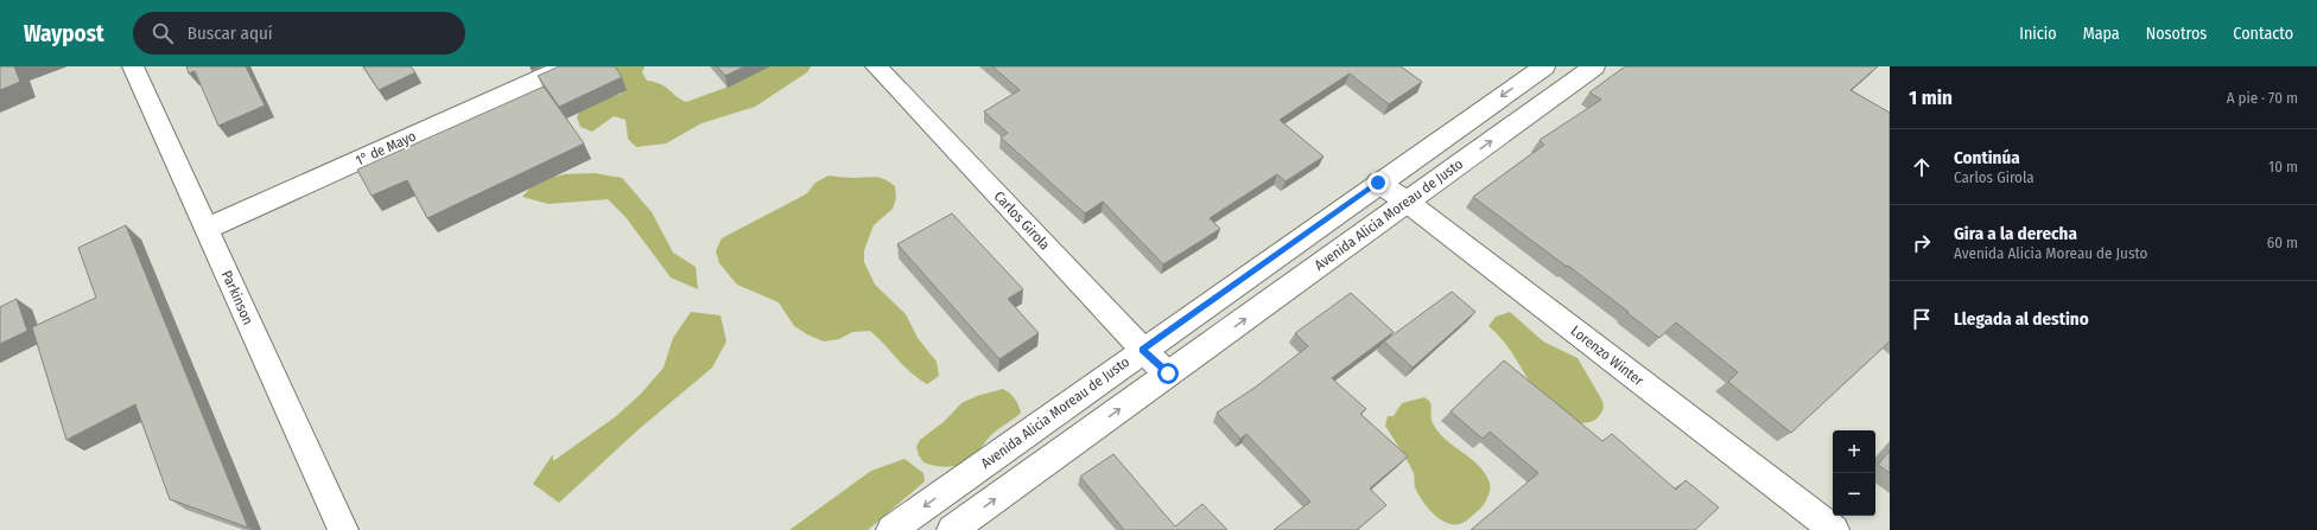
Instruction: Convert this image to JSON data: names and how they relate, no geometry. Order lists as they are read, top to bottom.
{
  "streets": {
    "street": [
      "1° de Mayo",
      "Avenida Alicia Moreau de Justo",
      "Carlos Girola",
      "Parkinson",
      "Lorenzo Winter"
    ]
  },
  "crossings": [
    ["1° de Mayo", "Parkinson"],
    ["Avenida Alicia Moreau de Justo", "Carlos Girola"],
    ["Avenida Alicia Moreau de Justo", "Lorenzo Winter"]
  ],
  "page": {
    "header": "Waypost",
    "search": "Buscar aquí",
    "nav": [
      "Inicio",
      "Mapa",
      "Nosotros",
      "Contacto"
    ],
    "heading": ["1 min", "A pie · 70 m"],
    "list": [
      ["Continúa", "Carlos Girola", "10 m"],
      ["Gira a la derecha", "Avenida Alicia Moreau de Justo", "60 m"],
      "Llegada al destino"
    ],
    "map_buttons": ["+", "−"]
  }
}
